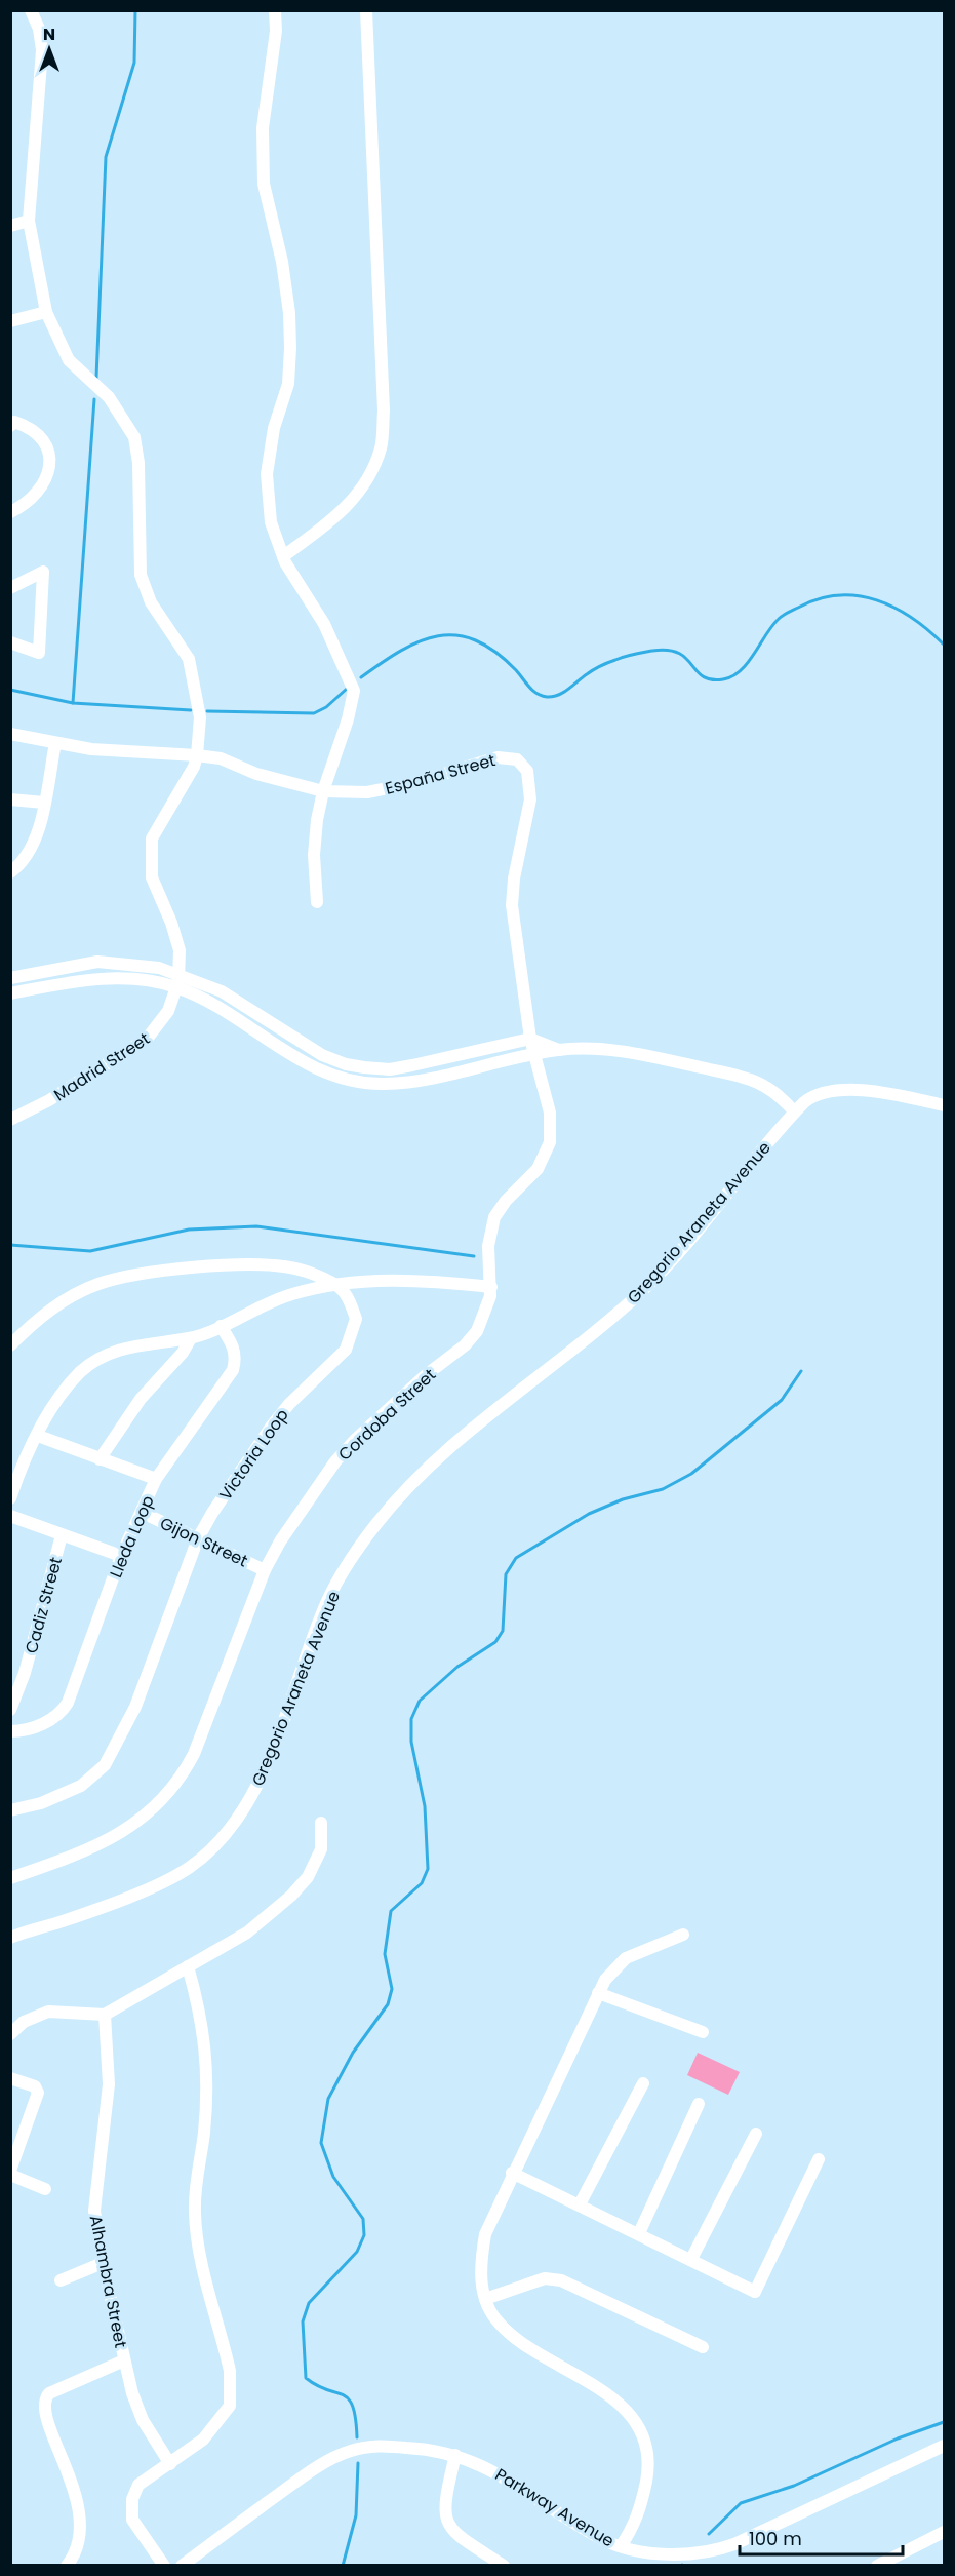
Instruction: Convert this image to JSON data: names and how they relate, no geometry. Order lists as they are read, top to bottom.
{
  "streets": {
    "street": [
      "España Street",
      "Madrid Street",
      "Gregorio Araneta Avenue",
      "Cordoba Street",
      "Victoria Loop",
      "Lleda Loop",
      "Gijon Street",
      "Cadiz Street",
      "Alhambra Street",
      "Parkway Avenue"
    ]
  },
  "crossings": [
    ["España Street", "Madrid Street"],
    ["España Street", "Cordoba Street"],
    ["Cordoba Street", "Gijon Street"],
    ["Victoria Loop", "Gijon Street"],
    ["Lleda Loop", "Gijon Street"]
  ],
  "scale_bar": "100 m",
  "north": "top"
}
